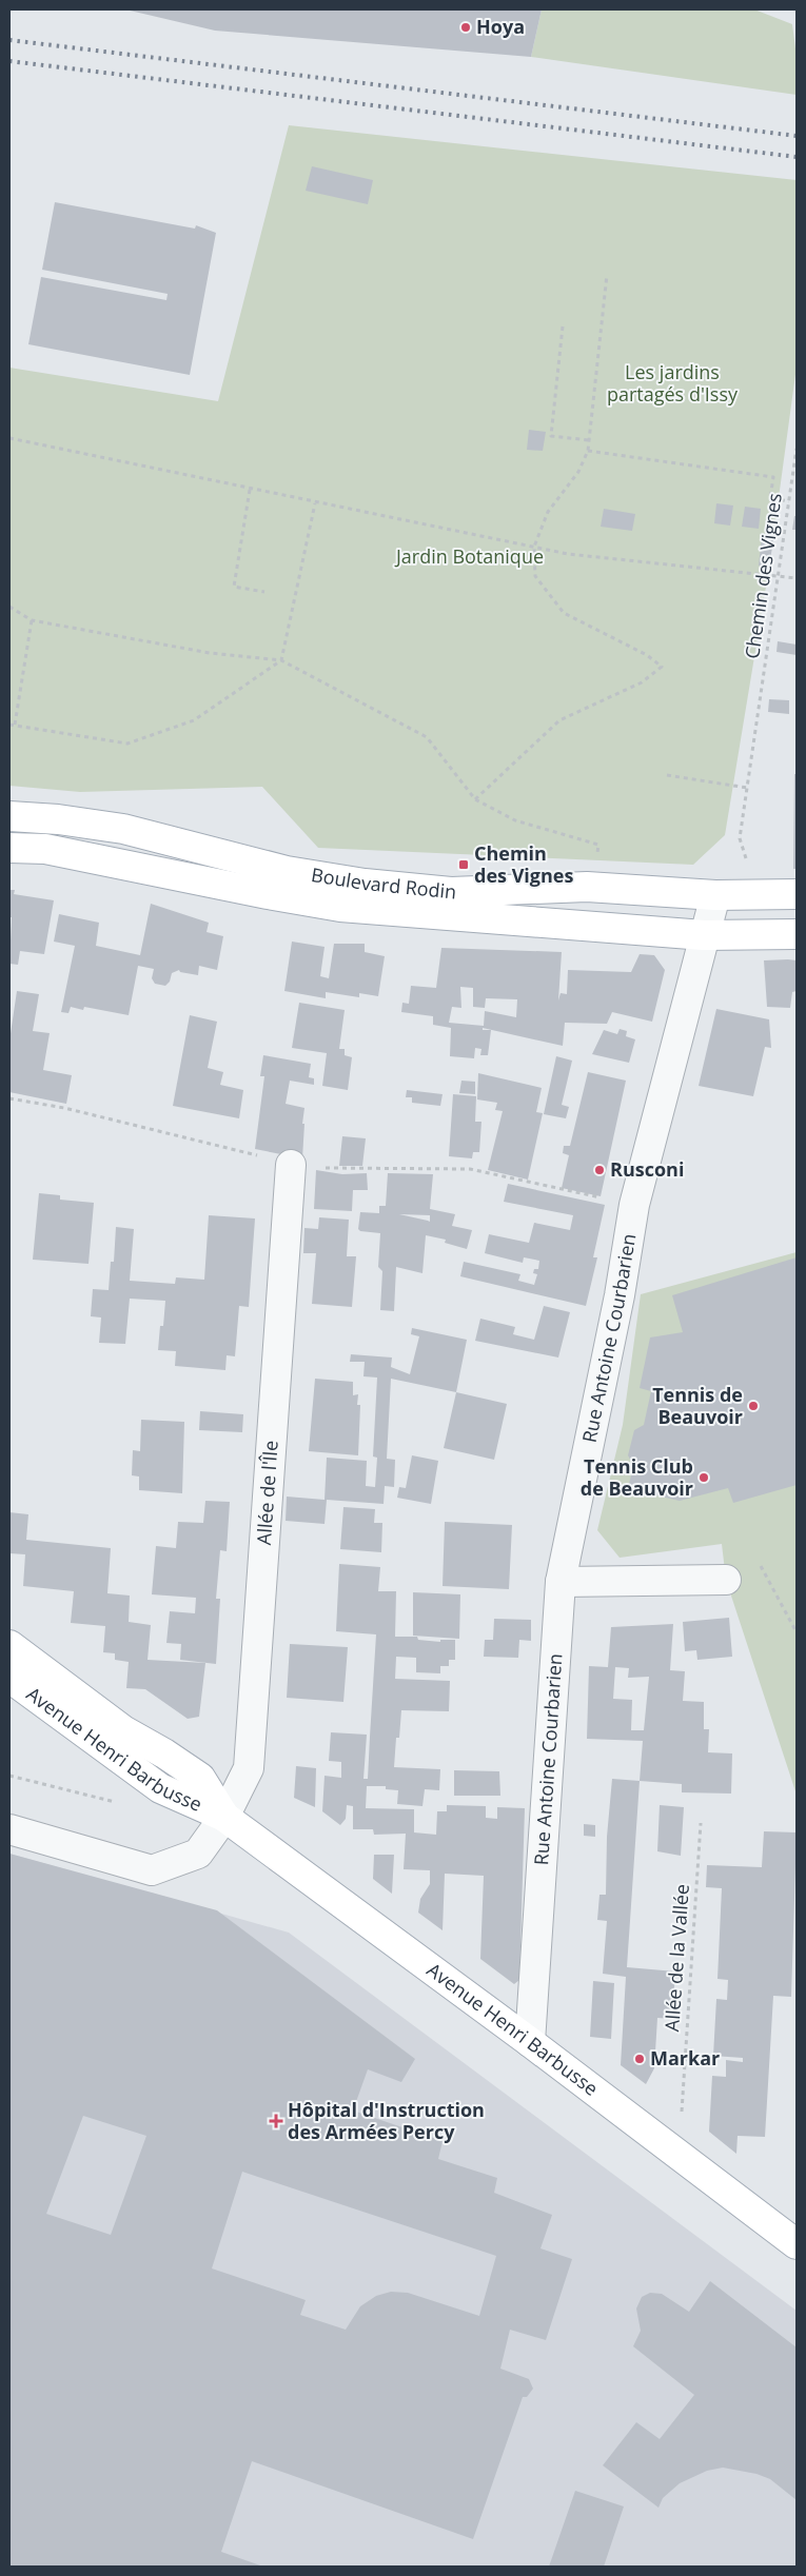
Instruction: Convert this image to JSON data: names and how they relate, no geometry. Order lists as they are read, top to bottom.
{
  "streets": {
    "main road": ["Boulevard Rodin", "Avenue Henri Barbusse"],
    "street": ["Rue Antoine Courbarien", "Allée de l'Île"],
    "path": ["Chemin des Vignes", "Allée de la Vallée"]
  },
  "crossings": [
    ["Chemin des Vignes", "Boulevard Rodin"],
    ["Boulevard Rodin", "Rue Antoine Courbarien"],
    ["Rue Antoine Courbarien", "Avenue Henri Barbusse"],
    ["Allée de l'Île", "Avenue Henri Barbusse"],
    ["Avenue Henri Barbusse", "Allée de la Vallée"]
  ],
  "parks": ["Les jardins partagés d'Issy", "Jardin Botanique"],
  "places": {
    "other": [
      "Hoya",
      "Rusconi",
      "Tennis de Beauvoir",
      "Tennis Club de Beauvoir",
      "Markar"
    ],
    "transit": ["Chemin des Vignes"],
    "health": ["Hôpital d'Instruction des Armées Percy"]
  }
}
